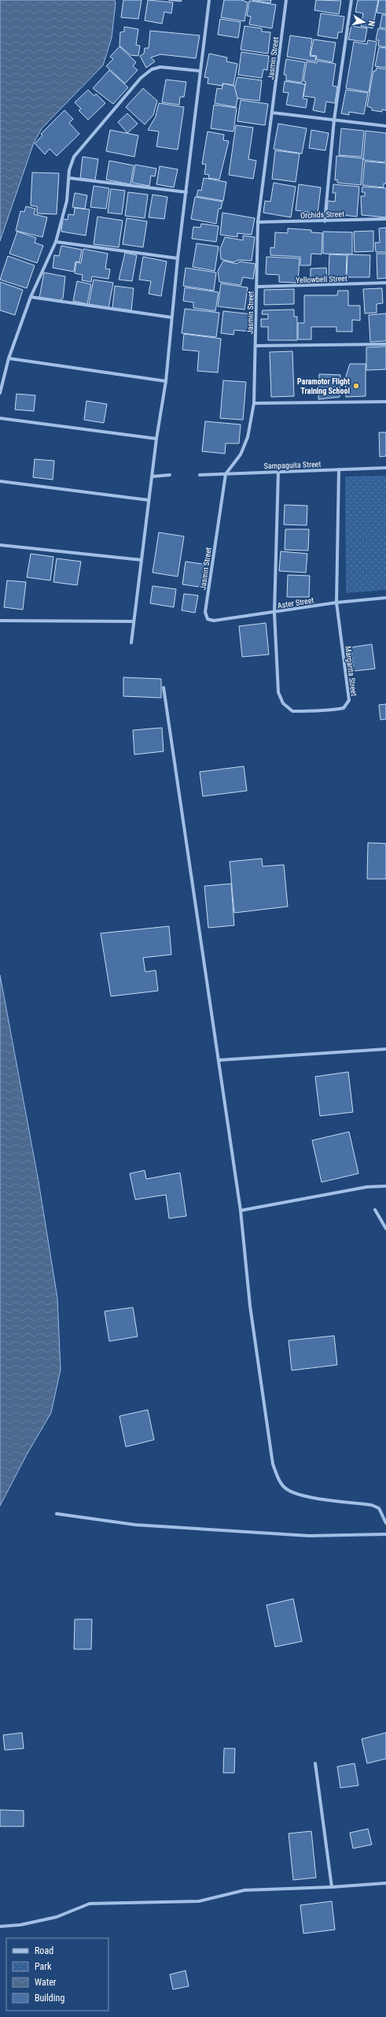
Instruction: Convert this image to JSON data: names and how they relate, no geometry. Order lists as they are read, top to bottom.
{
  "streets": {
    "street": [
      "Jasmin Street",
      "Orchids Street",
      "Yellowbell Street",
      "Sampaguita Street",
      "Aster Street",
      "Margarita Street"
    ]
  },
  "crossings": [
    ["Jasmin Street", "Orchids Street"],
    ["Jasmin Street", "Yellowbell Street"],
    ["Jasmin Street", "Sampaguita Street"],
    ["Jasmin Street", "Aster Street"],
    ["Sampaguita Street", "Margarita Street"],
    ["Aster Street", "Margarita Street"]
  ],
  "places": ["Paramotor Flight Training School"],
  "legend": [
    "Road",
    "Park",
    "Water",
    "Building"
  ],
  "north": "right"
}
